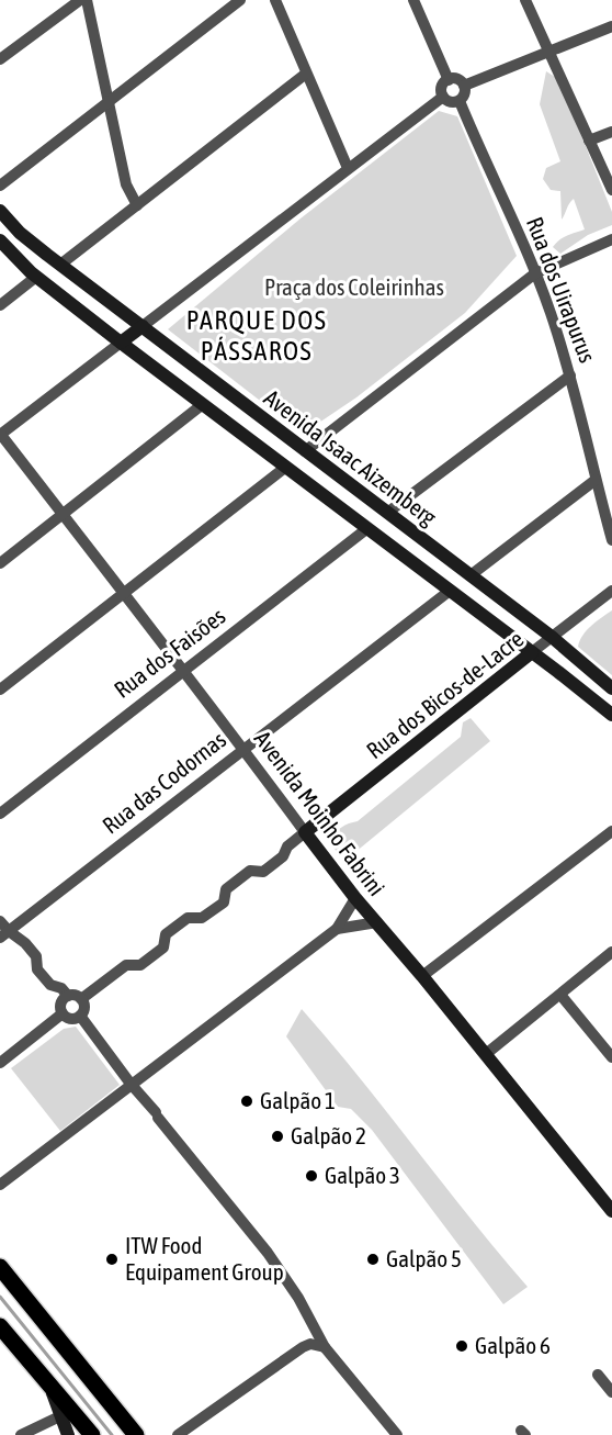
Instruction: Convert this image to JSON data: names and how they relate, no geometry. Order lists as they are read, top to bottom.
{
  "streets": {
    "street": [
      "Rua dos Uirapurus",
      "Avenida Isaac Aizemberg",
      "Rua dos Faisões",
      "Rua dos Bicos-de-Lacre",
      "Rua das Codornas",
      "Avenida Moinho Fabrini"
    ]
  },
  "crossings": [
    ["Avenida Isaac Aizemberg", "Rua dos Faisões"],
    ["Avenida Isaac Aizemberg", "Rua dos Bicos-de-Lacre"],
    ["Avenida Isaac Aizemberg", "Rua das Codornas"],
    ["Rua dos Faisões", "Avenida Moinho Fabrini"],
    ["Rua dos Bicos-de-Lacre", "Avenida Moinho Fabrini"],
    ["Rua das Codornas", "Avenida Moinho Fabrini"]
  ],
  "districts": ["PARQUE DOS PÁSSAROS"],
  "parks": ["Praça dos Coleirinhas"],
  "places": [
    "Galpão 1",
    "Galpão 2",
    "Galpão 3",
    "ITW Food Equipament Group",
    "Galpão 5",
    "Galpão 6"
  ]
}
